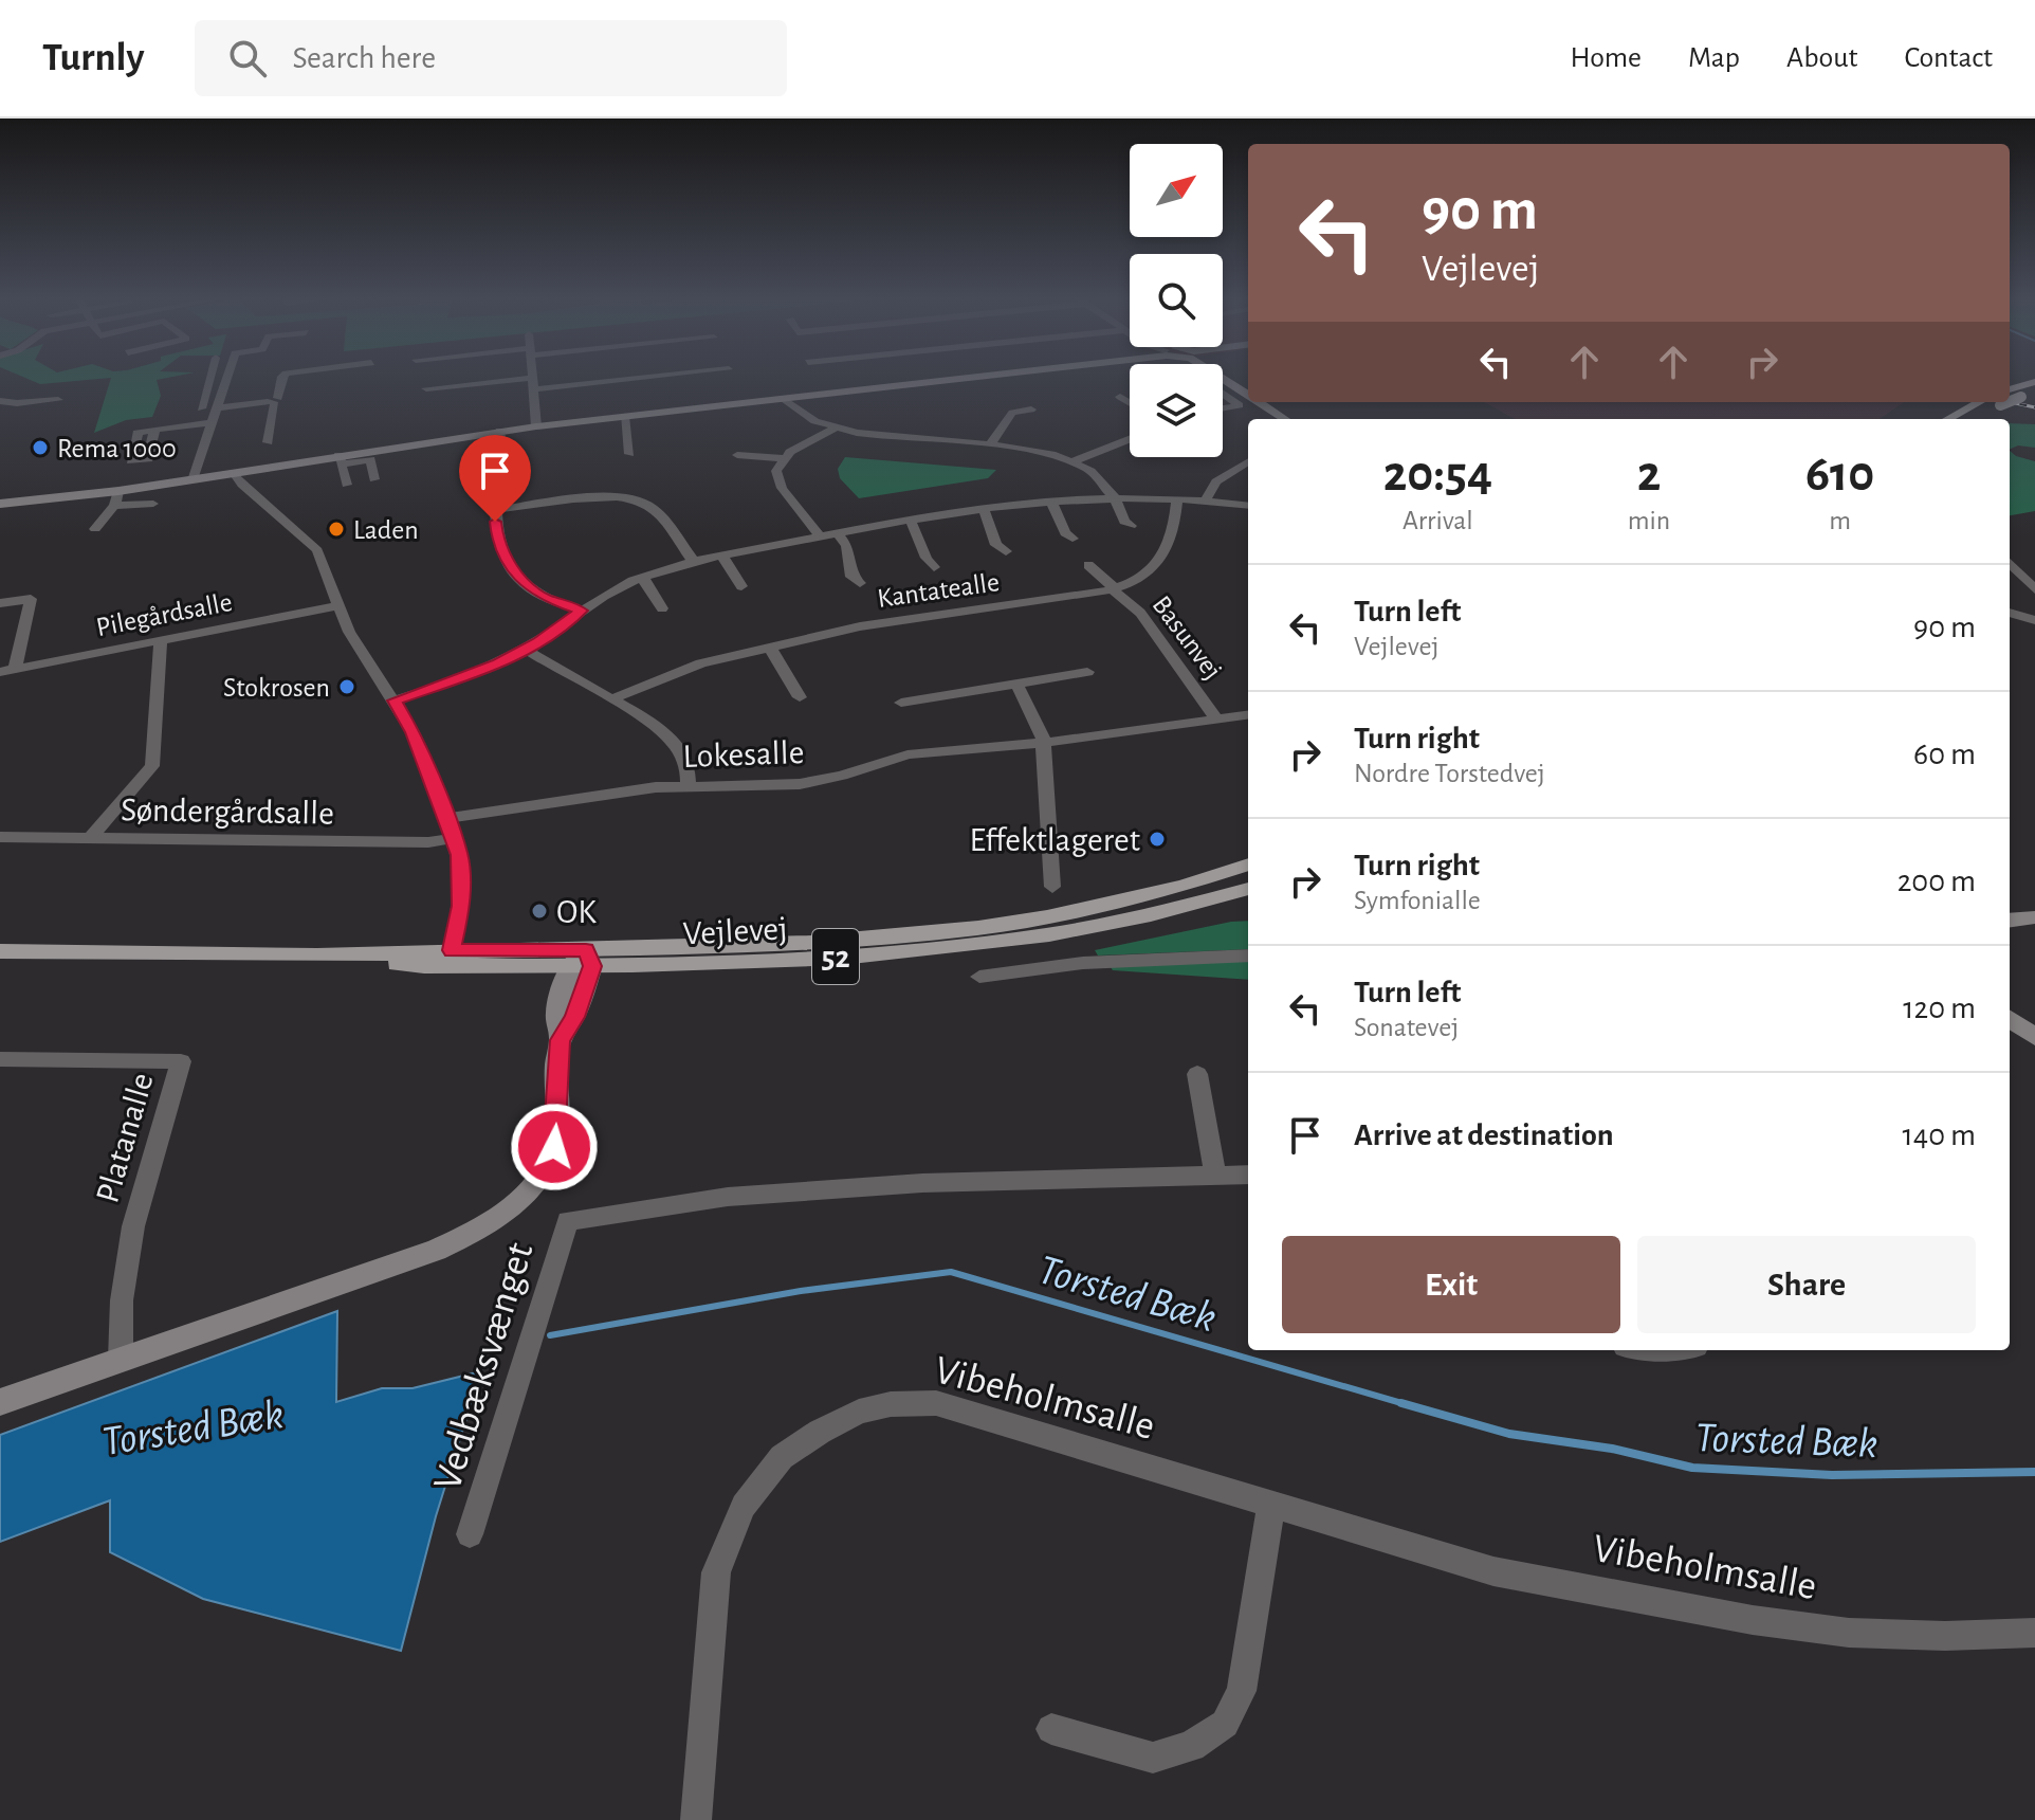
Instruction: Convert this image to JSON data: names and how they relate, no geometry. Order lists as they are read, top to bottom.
{
  "streets": {
    "main road": ["Vejlevej", "52"],
    "street": [
      "Kantatealle",
      "Pilegårdsalle",
      "Basunvej",
      "Lokesalle",
      "Søndergårdsalle",
      "Platanalle",
      "Vedbæksvænget",
      "Vibeholmsalle"
    ]
  },
  "crossings": [
    ["Kantatealle", "Basunvej"],
    ["Basunvej", "Lokesalle"]
  ],
  "water": ["Torsted Bæk"],
  "places": [
    "Rema 1000",
    "Laden",
    "Stokrosen",
    "Effektlageret",
    "OK"
  ],
  "north": "top right",
  "page": {
    "header": "Turnly",
    "search": "Search here",
    "nav": [
      "Home",
      "Map",
      "About",
      "Contact"
    ],
    "turn": ["90 m", "Vejlevej"],
    "eta": [
      "20:54",
      "Arrival",
      "2",
      "min",
      "610",
      "m"
    ],
    "list": [
      {
        "name": "Turn left",
        "note": "Vejlevej",
        "value": "90 m"
      },
      {
        "name": "Turn right",
        "note": "Nordre Torstedvej",
        "value": "60 m"
      },
      {
        "name": "Turn right",
        "note": "Symfonialle",
        "value": "200 m"
      },
      {
        "name": "Turn left",
        "note": "Sonatevej",
        "value": "120 m"
      },
      {
        "name": "Arrive at destination",
        "value": "140 m"
      }
    ],
    "buttons": ["Exit", "Share"]
  }
}
